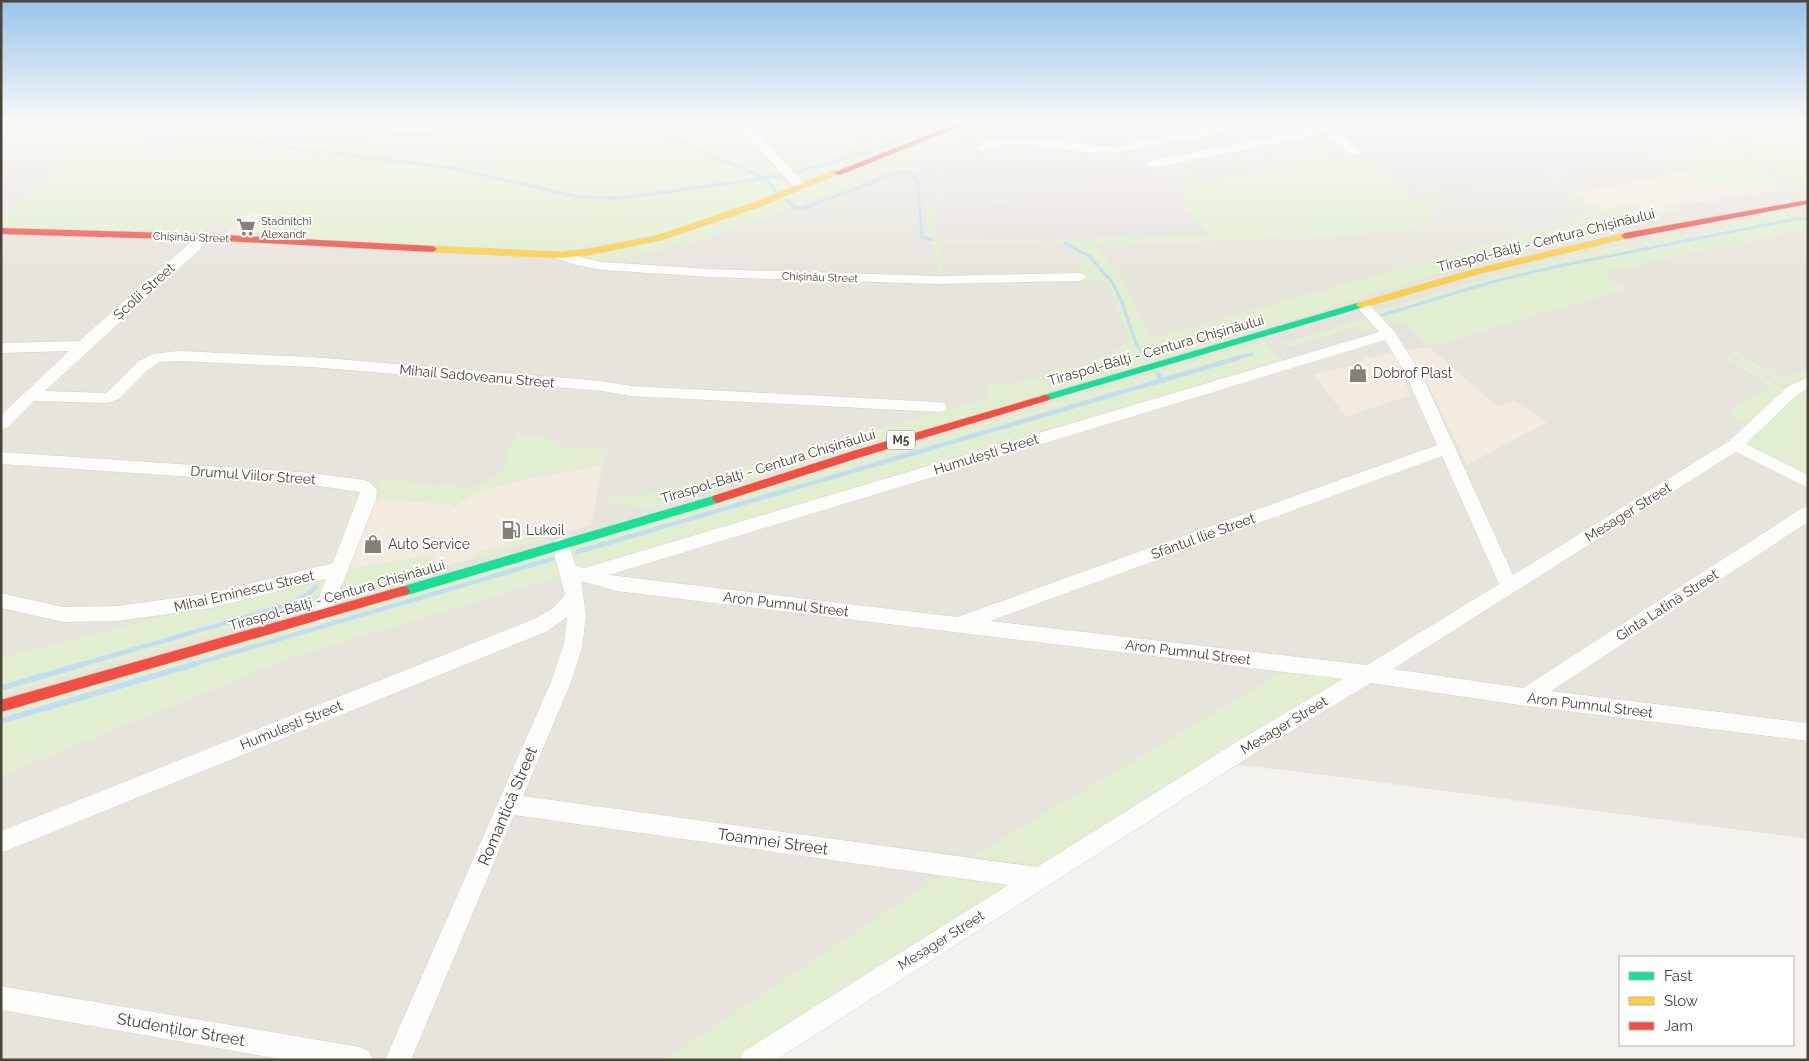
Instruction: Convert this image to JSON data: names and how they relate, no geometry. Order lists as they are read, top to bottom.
{
  "streets": {
    "main road": ["Chișinău Street", "Tiraspol-Bălţi - Centura Chișinăului", "M5"],
    "street": [
      "Școlii Street",
      "Mihail Sadoveanu Street",
      "Humulești Street",
      "Drumul Viilor Street",
      "Mesager Street",
      "Sfântul Ilie Street",
      "Mihai Eminescu Street",
      "Aron Pumnul Street",
      "Ginta Latină Street",
      "Romantică Street",
      "Toamnei Street",
      "Studenților Street"
    ]
  },
  "crossings": [
    ["Chișinău Street", "Școlii Street"],
    ["Tiraspol-Bălţi - Centura Chișinăului", "Drumul Viilor Street"],
    ["Tiraspol-Bălţi - Centura Chișinăului", "Romantică Street"],
    ["Școlii Street", "Mihail Sadoveanu Street"],
    ["Humulești Street", "Aron Pumnul Street"],
    ["Humulești Street", "Romantică Street"],
    ["Drumul Viilor Street", "Mihai Eminescu Street"],
    ["Mesager Street", "Aron Pumnul Street"],
    ["Mesager Street", "Toamnei Street"],
    ["Sfântul Ilie Street", "Aron Pumnul Street"],
    ["Aron Pumnul Street", "Ginta Latină Street"],
    ["Aron Pumnul Street", "Romantică Street"],
    ["Romantică Street", "Toamnei Street"]
  ],
  "places": {
    "supermarket": ["Stadnitchi Alexandr"],
    "shop": ["Dobrof Plast", "Auto Service"],
    "fuel station": ["Lukoil"]
  },
  "legend": ["Fast", "Slow", "Jam"]
}
